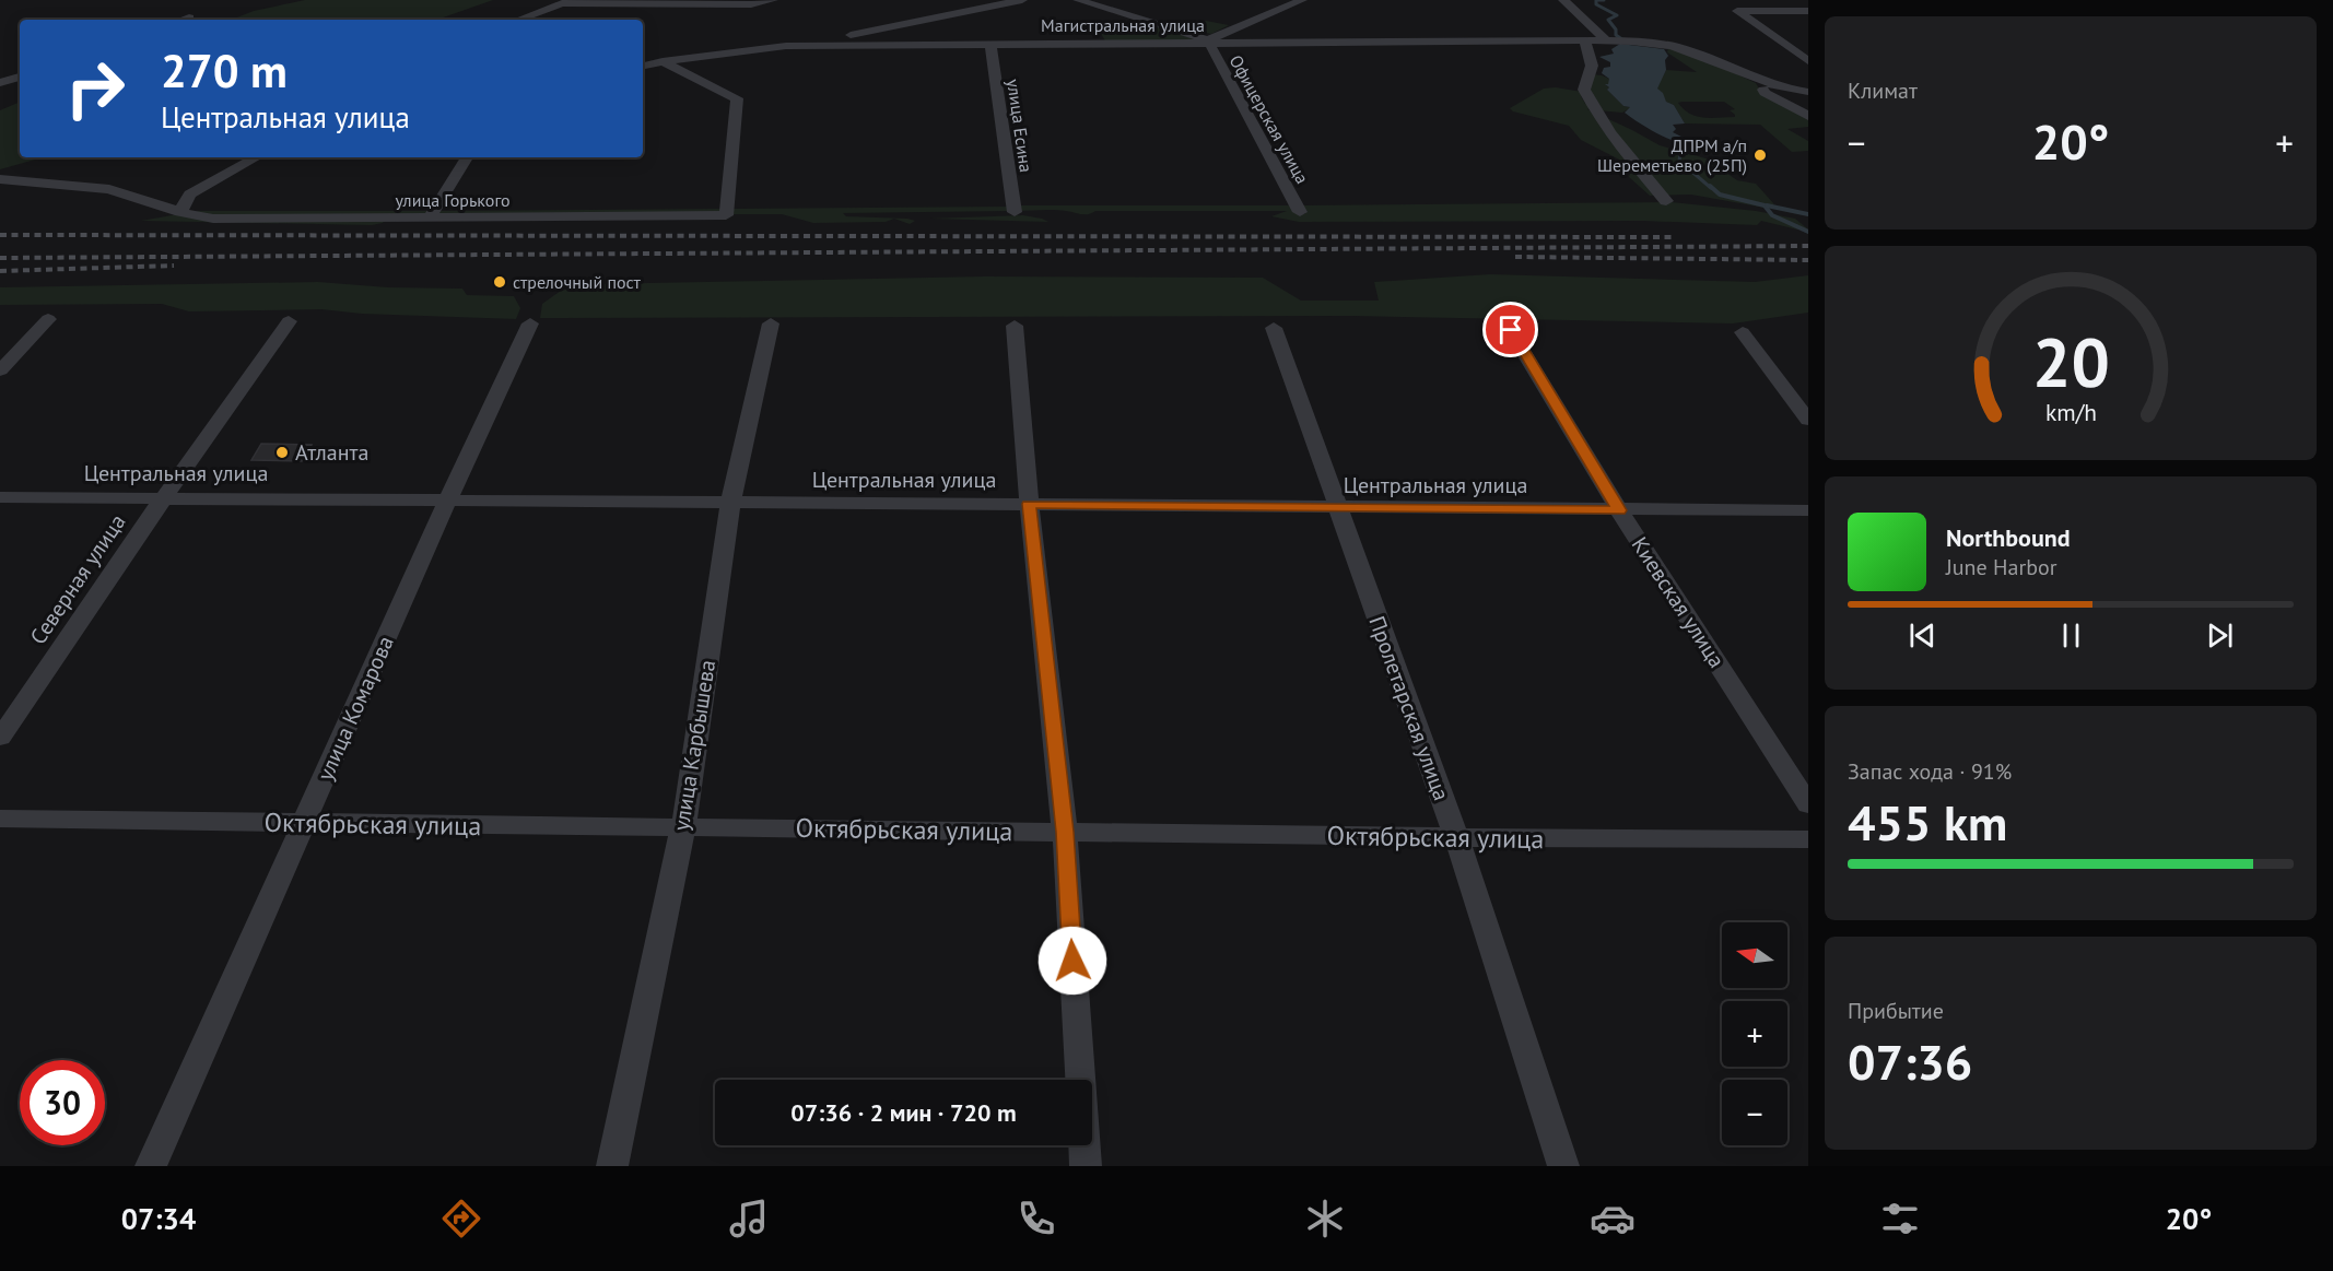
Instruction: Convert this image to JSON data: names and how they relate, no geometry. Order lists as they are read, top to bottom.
{
  "streets": {
    "street": [
      "Магистральная улица",
      "Офицерская улица",
      "улица Есина",
      "улица Горького",
      "Центральная улица",
      "Северная улица",
      "Киевская улица",
      "улица Комарова",
      "Пролетарская улица",
      "улица Карбышева",
      "Октябрьская улица"
    ]
  },
  "crossings": [
    ["Магистральная улица", "Офицерская улица"],
    ["Магистральная улица", "улица Есина"],
    ["Магистральная улица", "улица Горького"],
    ["Центральная улица", "Северная улица"],
    ["Центральная улица", "Киевская улица"],
    ["Центральная улица", "улица Комарова"],
    ["Центральная улица", "Пролетарская улица"],
    ["Центральная улица", "улица Карбышева"],
    ["улица Комарова", "Октябрьская улица"],
    ["Пролетарская улица", "Октябрьская улица"],
    ["улица Карбышева", "Октябрьская улица"]
  ],
  "places": ["ДПРМ а/п Шереметьево (25П)", "стрелочный пост", "Атланта"],
  "north": "left",
  "page": {
    "tile": [
      "Климат",
      ["Запас хода · 91%", "455 km"],
      ["Прибытие", "07:36"]
    ],
    "turn": ["270 m", "Центральная улица"],
    "heat": ["−", "20°", "+"],
    "song": ["Northbound", "June Harbor"],
    "map_buttons": ["+", "−"],
    "limit": "30",
    "trip": "07:36 · 2 мин · 720 m",
    "tabs": ["07:34", "20°"],
    "gauge": ["20", "km/h"]
  }
}
